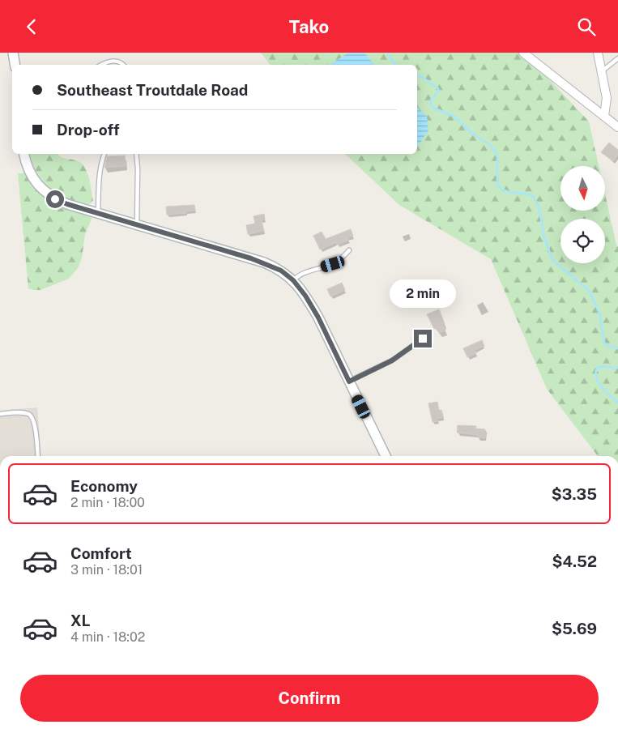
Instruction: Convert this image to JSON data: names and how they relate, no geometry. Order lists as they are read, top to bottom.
{
  "north": "bottom",
  "page": {
    "header": "Tako",
    "banner": ["Southeast Troutdale Road", "Drop-off"],
    "bubble": "2 min",
    "list": [
      {
        "name": "Economy",
        "note": "2 min · 18:00",
        "value": "$3.35"
      },
      {
        "name": "Comfort",
        "note": "3 min · 18:01",
        "value": "$4.52"
      },
      {
        "name": "XL",
        "note": "4 min · 18:02",
        "value": "$5.69"
      }
    ],
    "buttons": "Confirm"
  }
}
